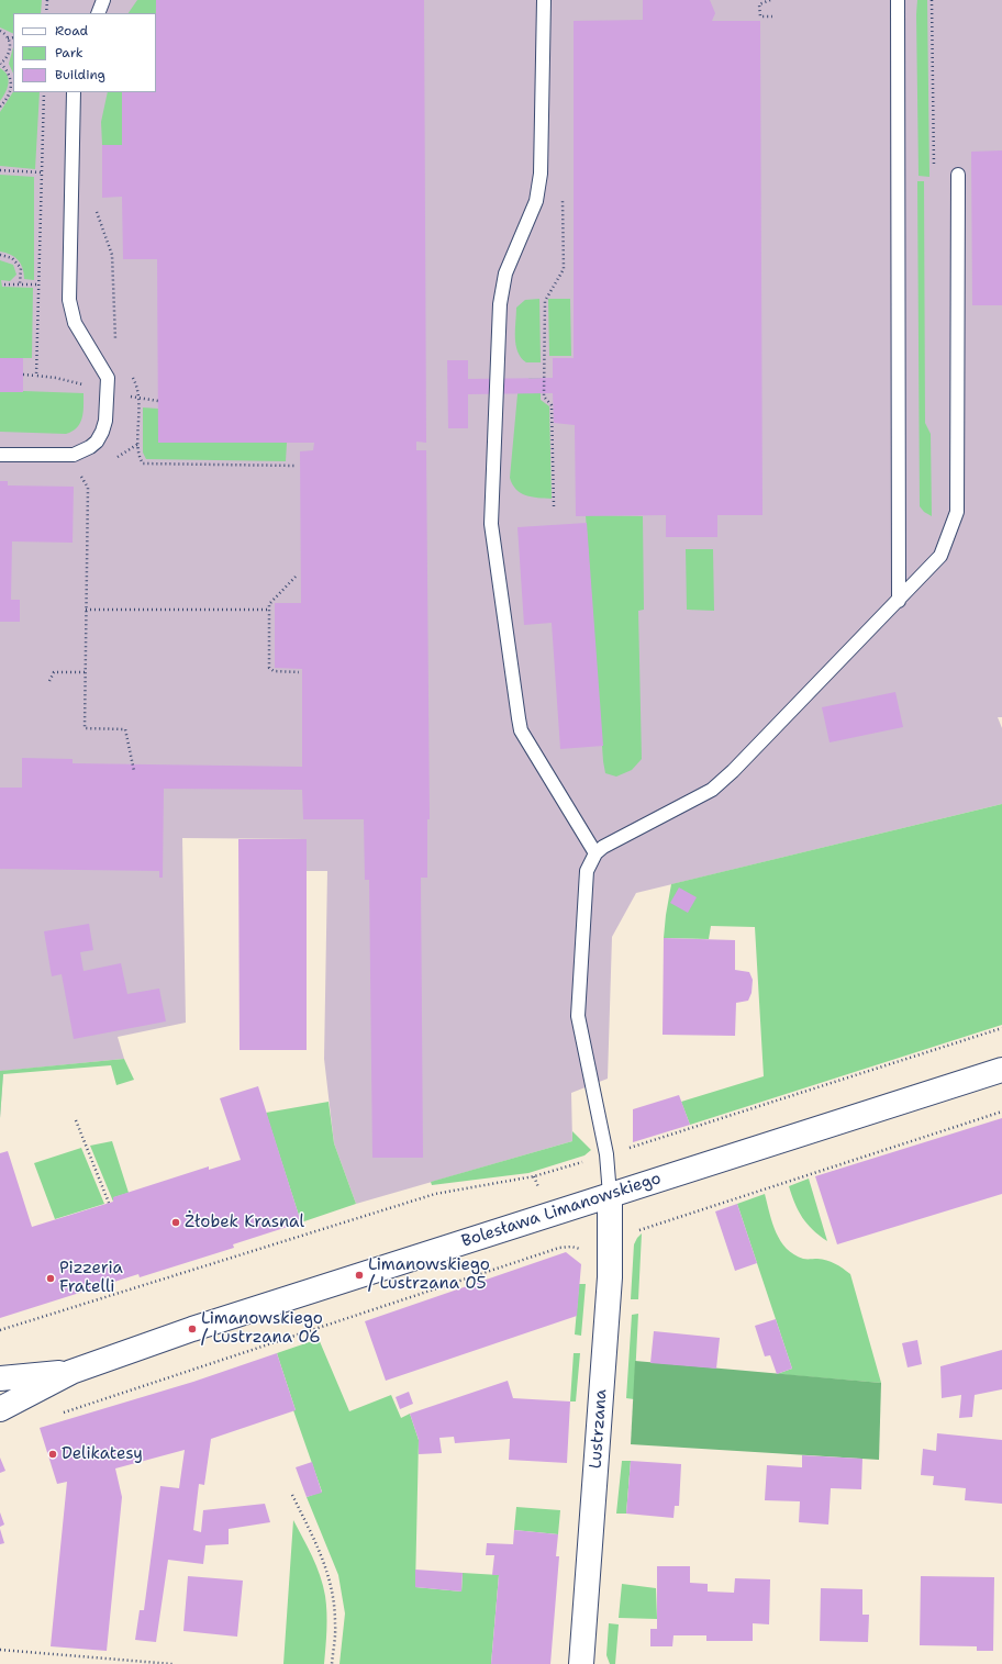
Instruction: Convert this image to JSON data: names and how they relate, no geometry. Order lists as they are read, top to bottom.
{
  "streets": {
    "street": ["Bolesława Limanowskiego", "Lustrzana"]
  },
  "crossings": [
    ["Bolesława Limanowskiego", "Lustrzana"]
  ],
  "places": [
    "Żłobek Krasnal",
    "Limanowskiego / Lustrzana 05",
    "Pizzeria Fratelli",
    "Limanowskiego / Lustrzana 06",
    "Delikatesy"
  ],
  "legend": ["Road", "Park", "Building"]
}
